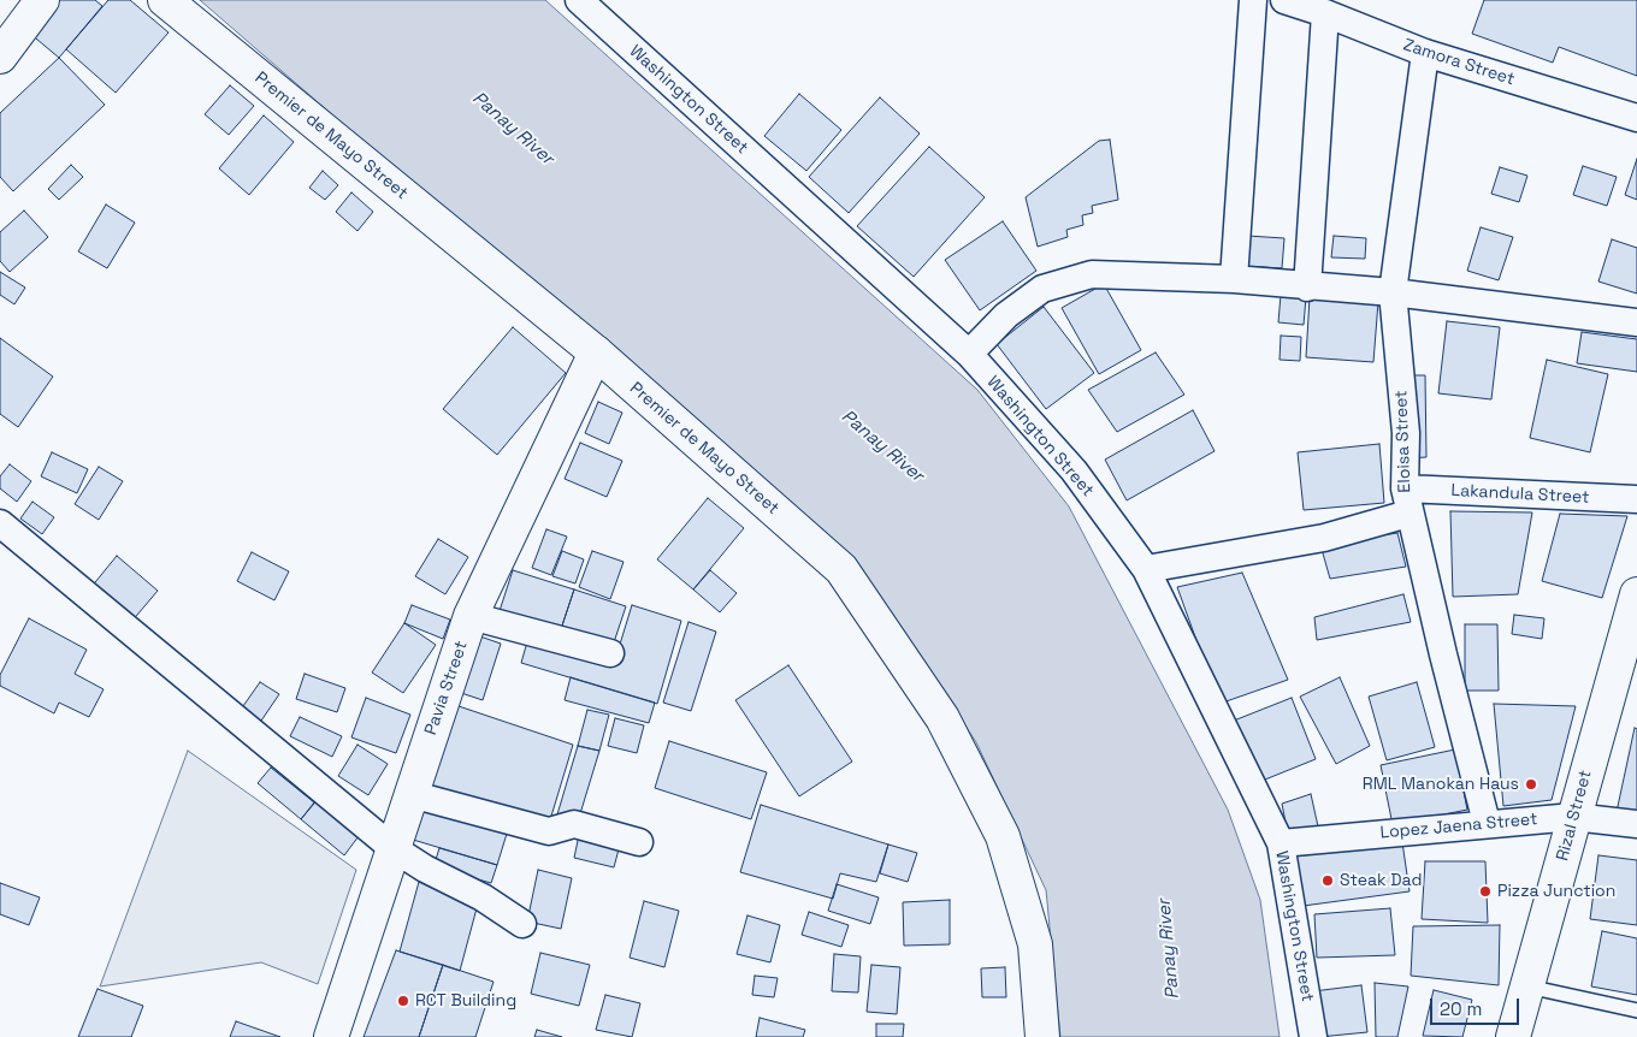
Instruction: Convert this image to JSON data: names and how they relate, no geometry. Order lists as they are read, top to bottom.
{
  "streets": {
    "main road": ["Premier de Mayo Street", "Pavia Street", "Rizal Street"],
    "street": [
      "Zamora Street",
      "Washington Street",
      "Eloisa Street",
      "Lakandula Street",
      "Lopez Jaena Street"
    ]
  },
  "crossings": [
    ["Zamora Street", "Eloisa Street"],
    ["Washington Street", "Lakandula Street"],
    ["Washington Street", "Lopez Jaena Street"],
    ["Premier de Mayo Street", "Pavia Street"],
    ["Eloisa Street", "Lakandula Street"],
    ["Eloisa Street", "Lopez Jaena Street"],
    ["Rizal Street", "Lopez Jaena Street"]
  ],
  "water": ["Panay River"],
  "places": [
    "RML Manokan Haus",
    "Steak Dad",
    "Pizza Junction",
    "RCT Building"
  ],
  "scale_bar": "20 m"
}
